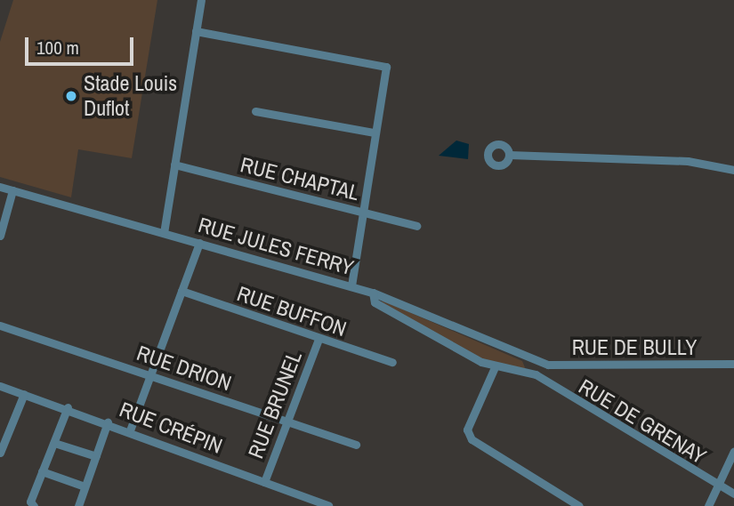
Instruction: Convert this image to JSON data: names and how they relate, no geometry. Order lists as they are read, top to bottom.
{
  "streets": {
    "street": [
      "RUE CHAPTAL",
      "RUE JULES FERRY",
      "RUE BUFFON",
      "RUE DE BULLY",
      "RUE DRION",
      "RUE BRUNEL",
      "RUE DE GRENAY",
      "RUE CRÉPIN"
    ]
  },
  "crossings": [
    ["RUE JULES FERRY", "RUE DE BULLY"],
    ["RUE BUFFON", "RUE BRUNEL"],
    ["RUE DRION", "RUE BRUNEL"],
    ["RUE BRUNEL", "RUE CRÉPIN"]
  ],
  "places": ["Stade Louis Duflot"],
  "scale_bar": "100 m"
}
